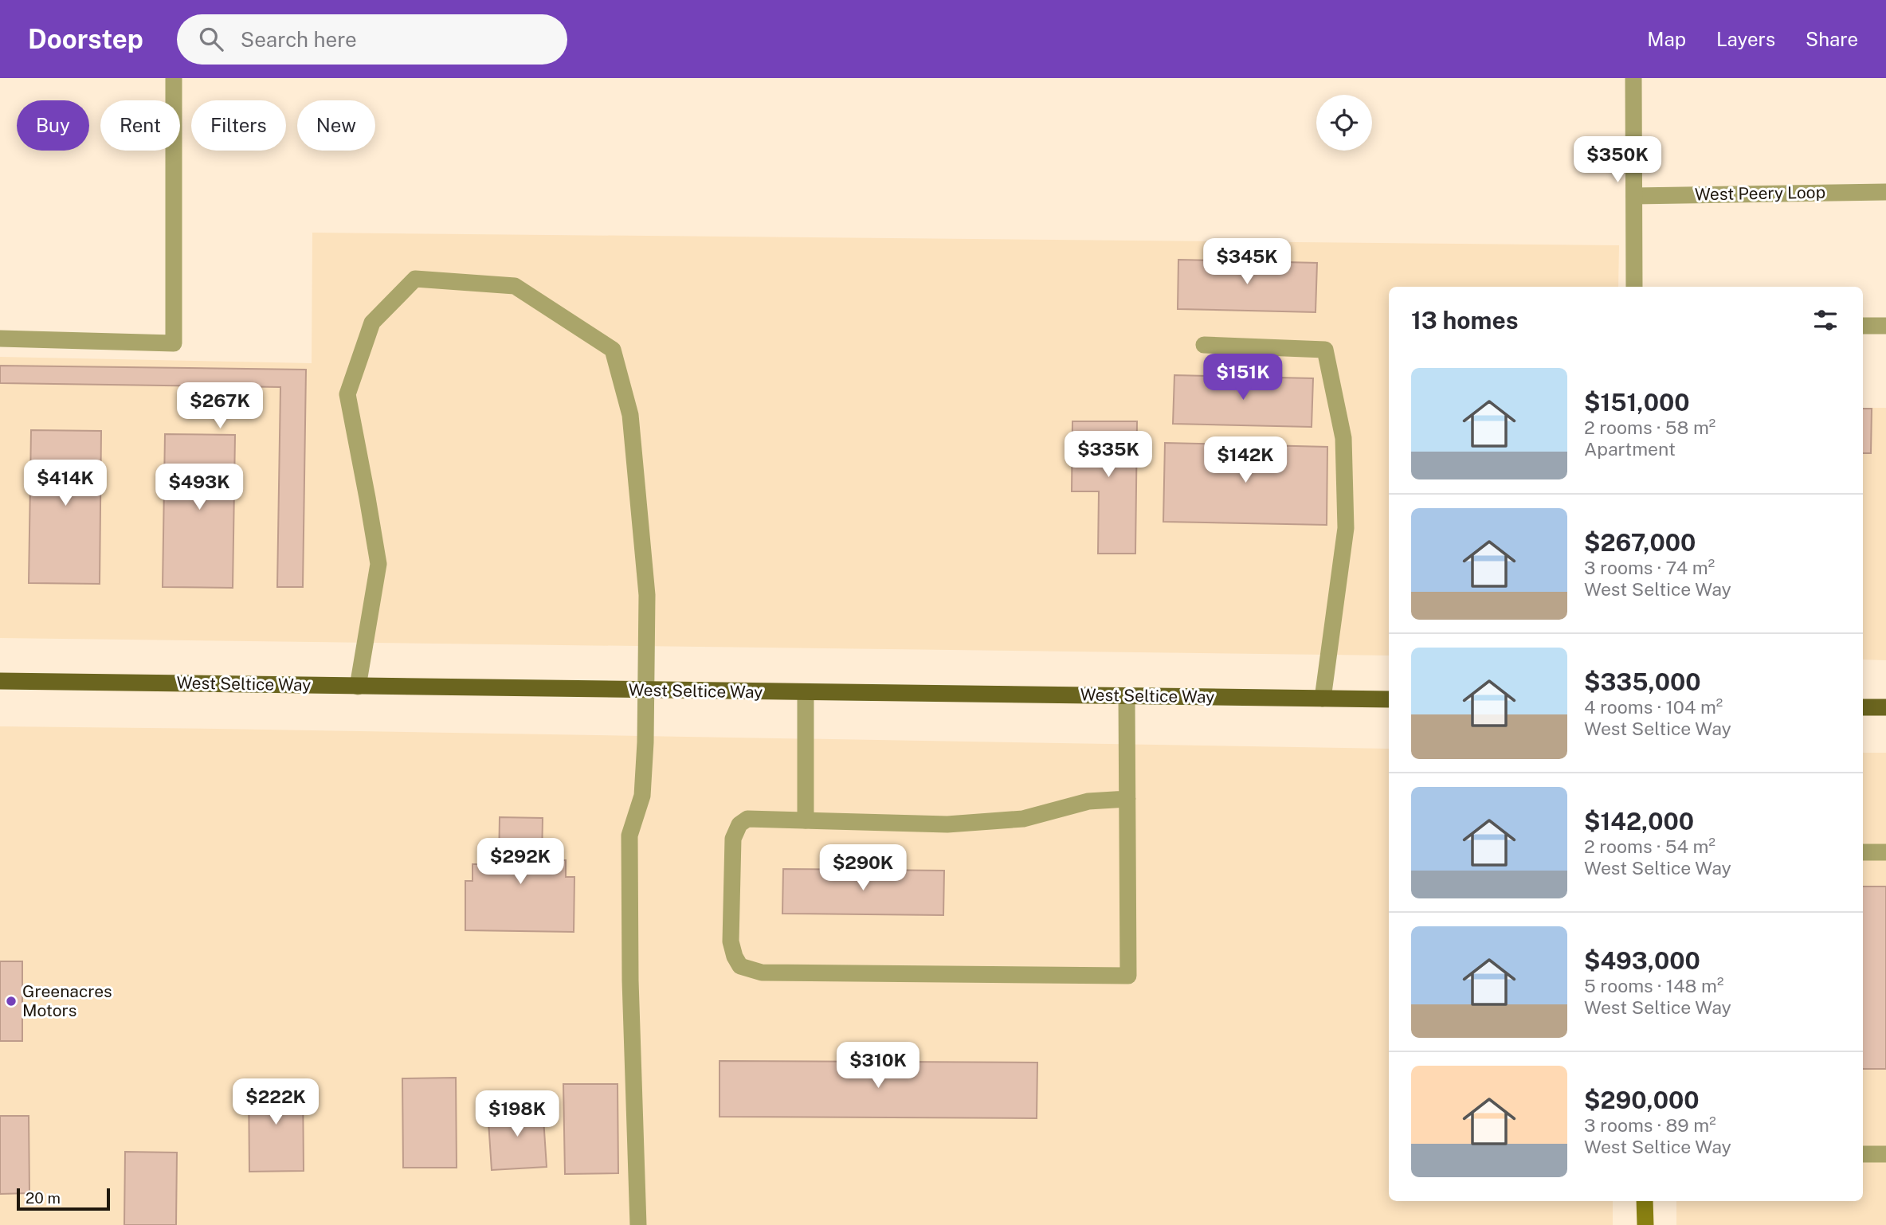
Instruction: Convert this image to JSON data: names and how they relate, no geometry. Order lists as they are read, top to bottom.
{
  "streets": {
    "main road": ["West Seltice Way"],
    "street": ["West Peery Loop"]
  },
  "places": ["Greenacres Motors"],
  "scale_bar": "20 m",
  "page": {
    "header": "Doorstep",
    "search": "Search here",
    "nav": ["Map", "Layers", "Share"],
    "chip": [
      "Buy",
      "Rent",
      "Filters",
      "New"
    ],
    "price": [
      "$350K",
      "$345K",
      "$151K",
      "$267K",
      "$335K",
      "$142K",
      "$414K",
      "$493K",
      "$292K",
      "$290K",
      "$310K",
      "$222K",
      "$198K"
    ],
    "heading": "13 homes",
    "list": [
      {
        "name": "$151,000",
        "note": "2 rooms · 58 m² · Apartment"
      },
      {
        "name": "$267,000",
        "note": "3 rooms · 74 m² · West Seltice Way"
      },
      {
        "name": "$335,000",
        "note": "4 rooms · 104 m² · West Seltice Way"
      },
      {
        "name": "$142,000",
        "note": "2 rooms · 54 m² · West Seltice Way"
      },
      {
        "name": "$493,000",
        "note": "5 rooms · 148 m² · West Seltice Way"
      },
      {
        "name": "$290,000",
        "note": "3 rooms · 89 m² · West Seltice Way"
      }
    ],
    "scale": "20 m"
  }
}
